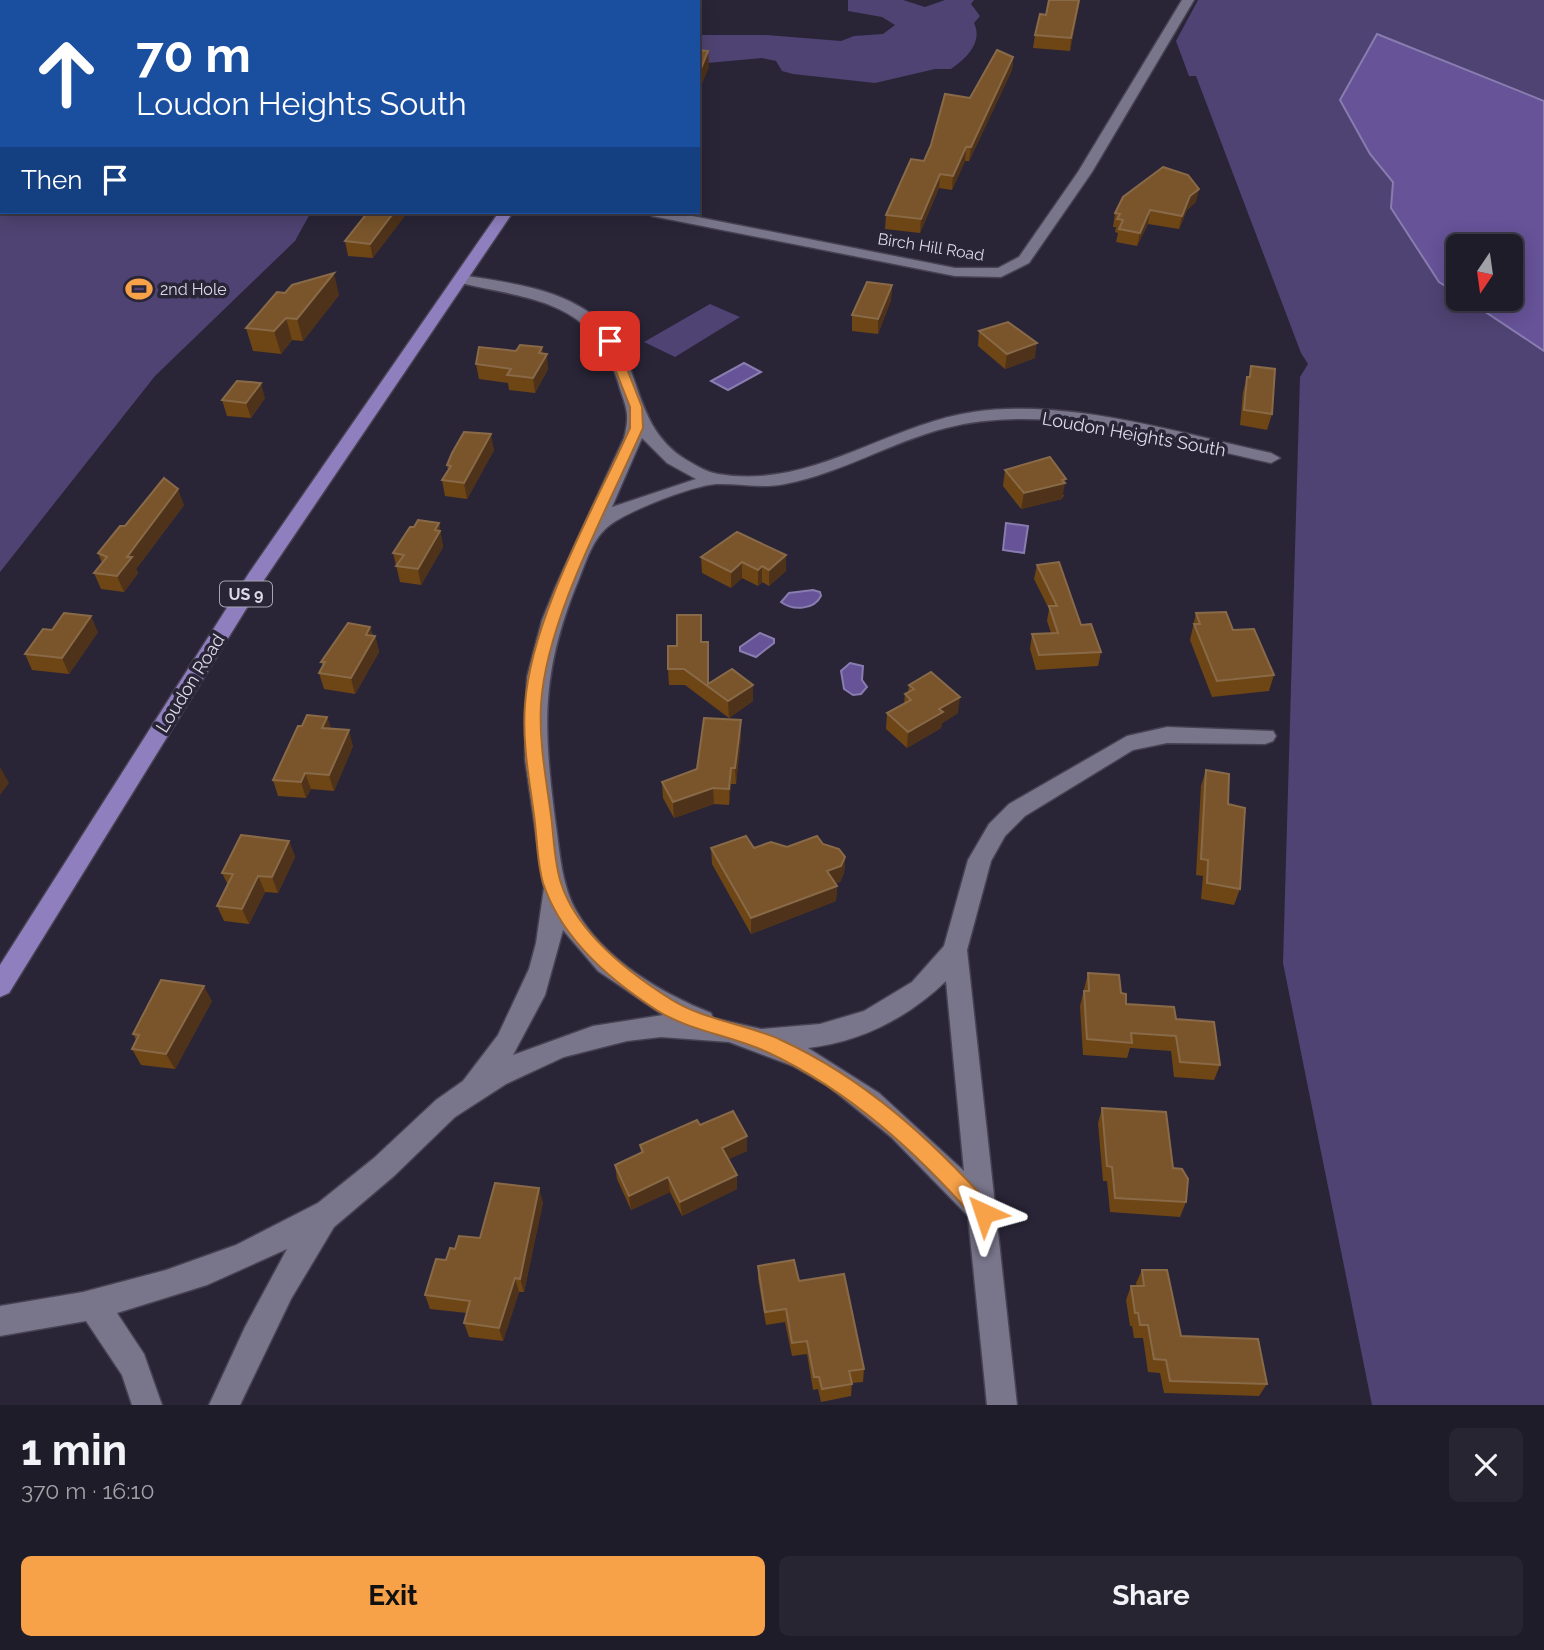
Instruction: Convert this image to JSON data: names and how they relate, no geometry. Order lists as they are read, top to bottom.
{
  "streets": {
    "main road": ["US 9", "Loudon Road"],
    "street": ["Birch Hill Road", "Loudon Heights South"]
  },
  "crossings": [
    ["Loudon Heights South", "Loudon Road"]
  ],
  "places": {
    "sports": ["2nd Hole"]
  },
  "north": "bottom",
  "page": {
    "turn": ["70 m", "Loudon Heights South"],
    "then": "Then",
    "heading": ["1 min", "370 m · 16:10"],
    "buttons": ["Exit", "Share"]
  }
}
